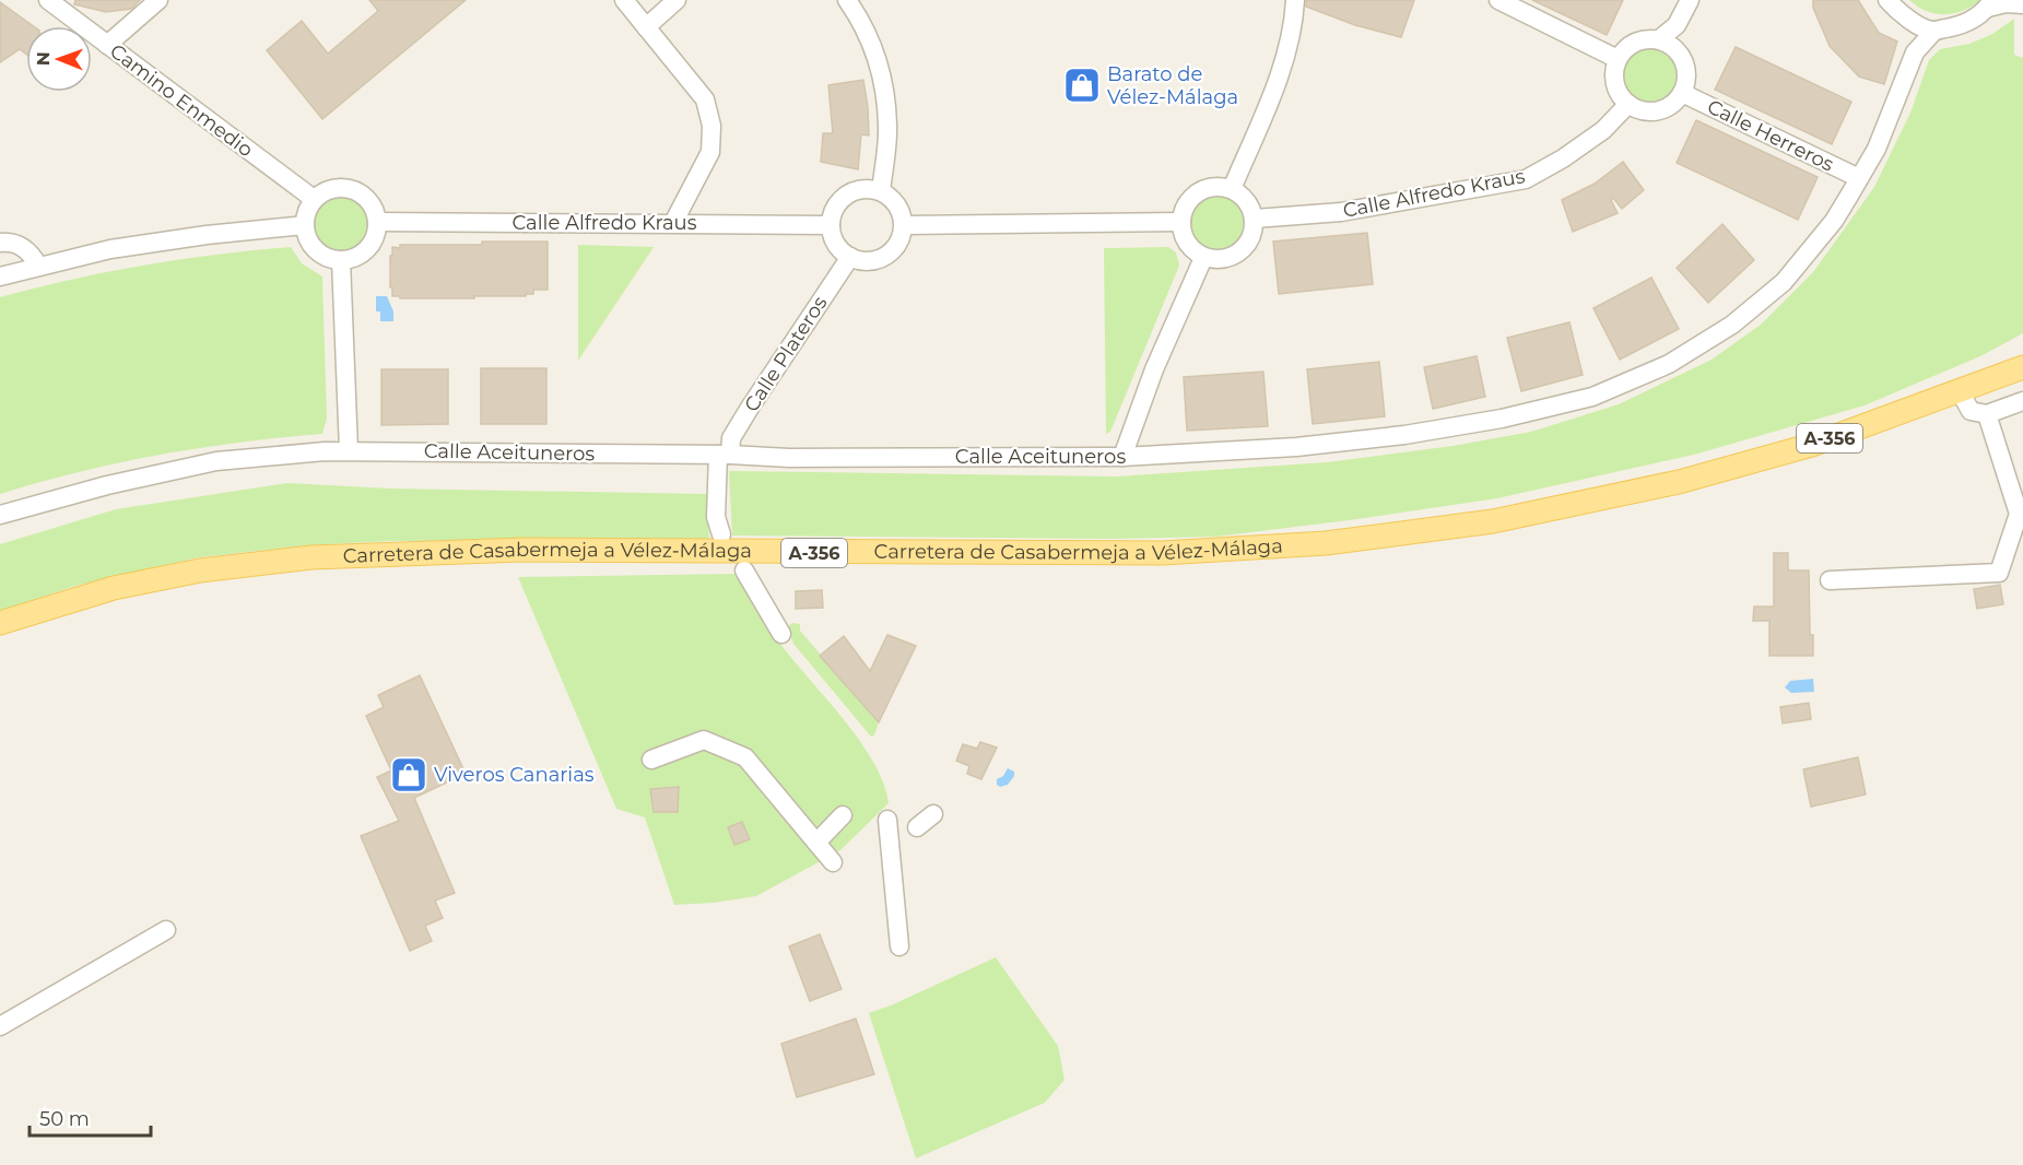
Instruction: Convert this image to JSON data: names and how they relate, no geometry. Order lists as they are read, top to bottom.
{
  "streets": {
    "main road": ["A-356", "Carretera de Casabermeja a Vélez-Málaga"],
    "street": [
      "Camino Enmedio",
      "Calle Herreros",
      "Calle Alfredo Kraus",
      "Calle Plateros",
      "Calle Aceituneros"
    ]
  },
  "crossings": [
    ["Camino Enmedio", "Calle Alfredo Kraus"],
    ["Calle Herreros", "Calle Alfredo Kraus"],
    ["Calle Herreros", "Calle Aceituneros"],
    ["Calle Alfredo Kraus", "Calle Plateros"],
    ["Calle Plateros", "Calle Aceituneros"]
  ],
  "places": {
    "shop": ["Barato de Vélez-Málaga", "Viveros Canarias"]
  },
  "scale_bar": "50 m",
  "north": "left"
}
